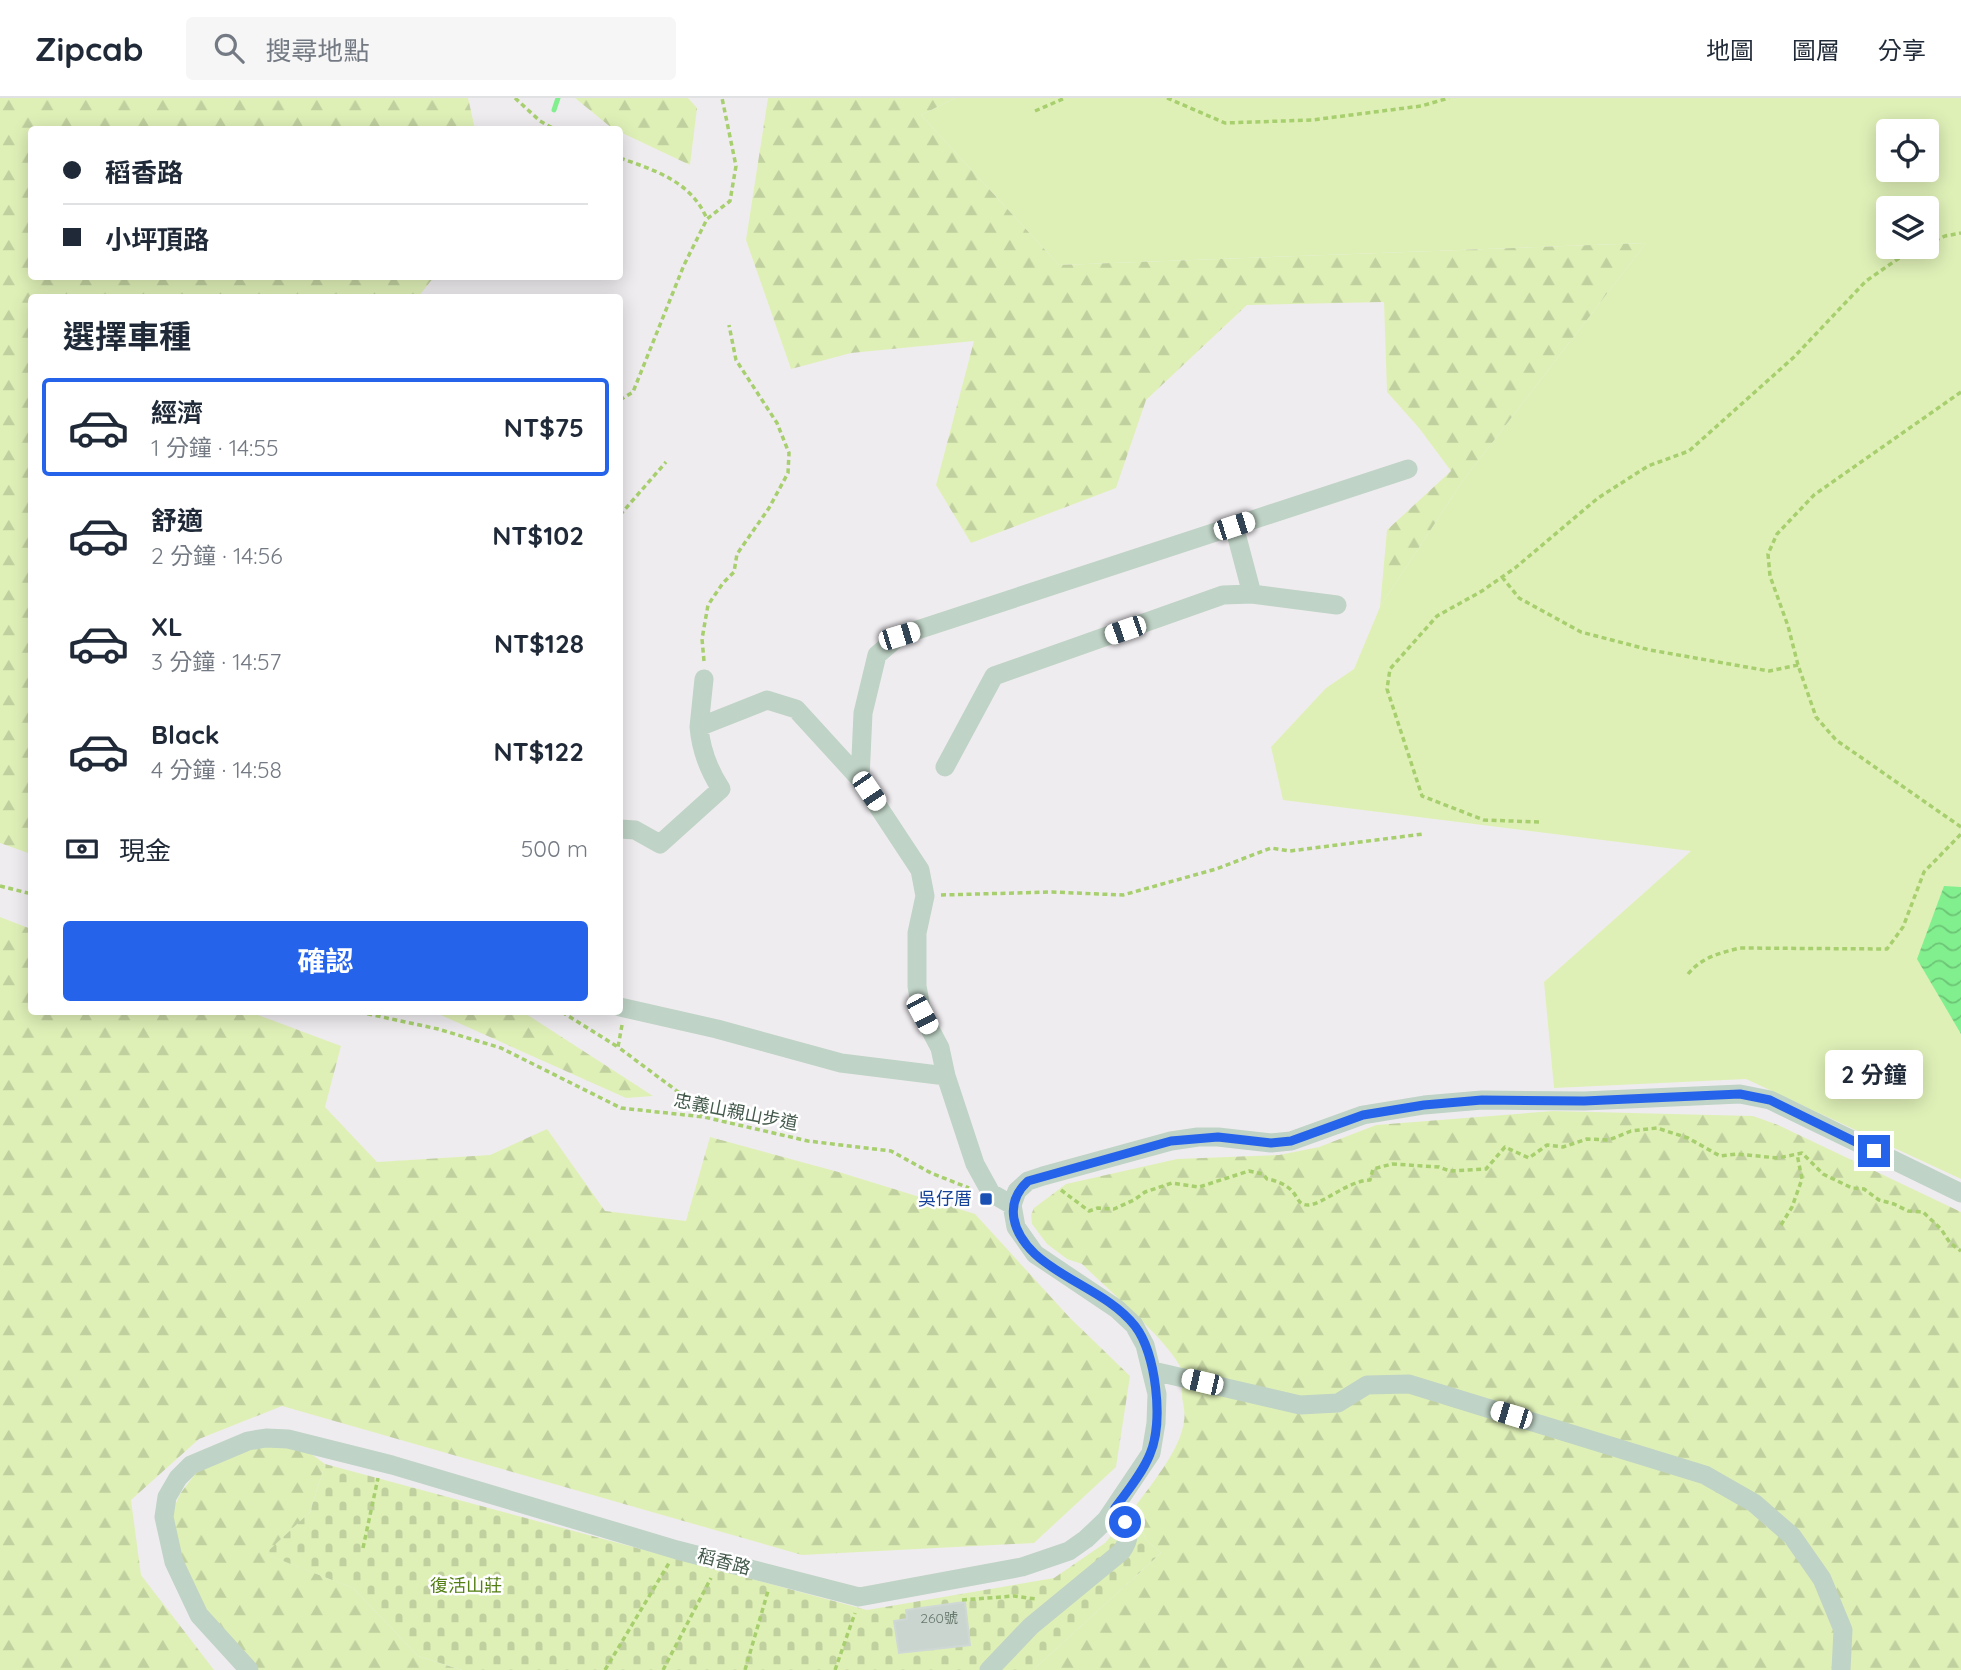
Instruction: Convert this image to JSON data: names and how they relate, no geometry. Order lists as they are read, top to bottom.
{
  "streets": {
    "street": ["稻香路"],
    "path": ["忠義山親山步道"]
  },
  "parks": ["復活山莊"],
  "places": {
    "transit": ["吳仔厝"]
  },
  "house_numbers": ["260號"],
  "page": {
    "header": "Zipcab",
    "search": "搜尋地點",
    "nav": ["地圖", "圖層", "分享"],
    "banner": ["稻香路", "小坪頂路"],
    "heading": "選擇車種",
    "list": [
      {
        "name": "經濟",
        "note": "1 分鐘 · 14:55",
        "value": "NT$75"
      },
      {
        "name": "舒適",
        "note": "2 分鐘 · 14:56",
        "value": "NT$102"
      },
      {
        "name": "XL",
        "note": "3 分鐘 · 14:57",
        "value": "NT$128"
      },
      {
        "name": "Black",
        "note": "4 分鐘 · 14:58",
        "value": "NT$122"
      }
    ],
    "pay": ["現金", "500 m"],
    "buttons": "確認",
    "bubble": "2 分鐘"
  }
}
